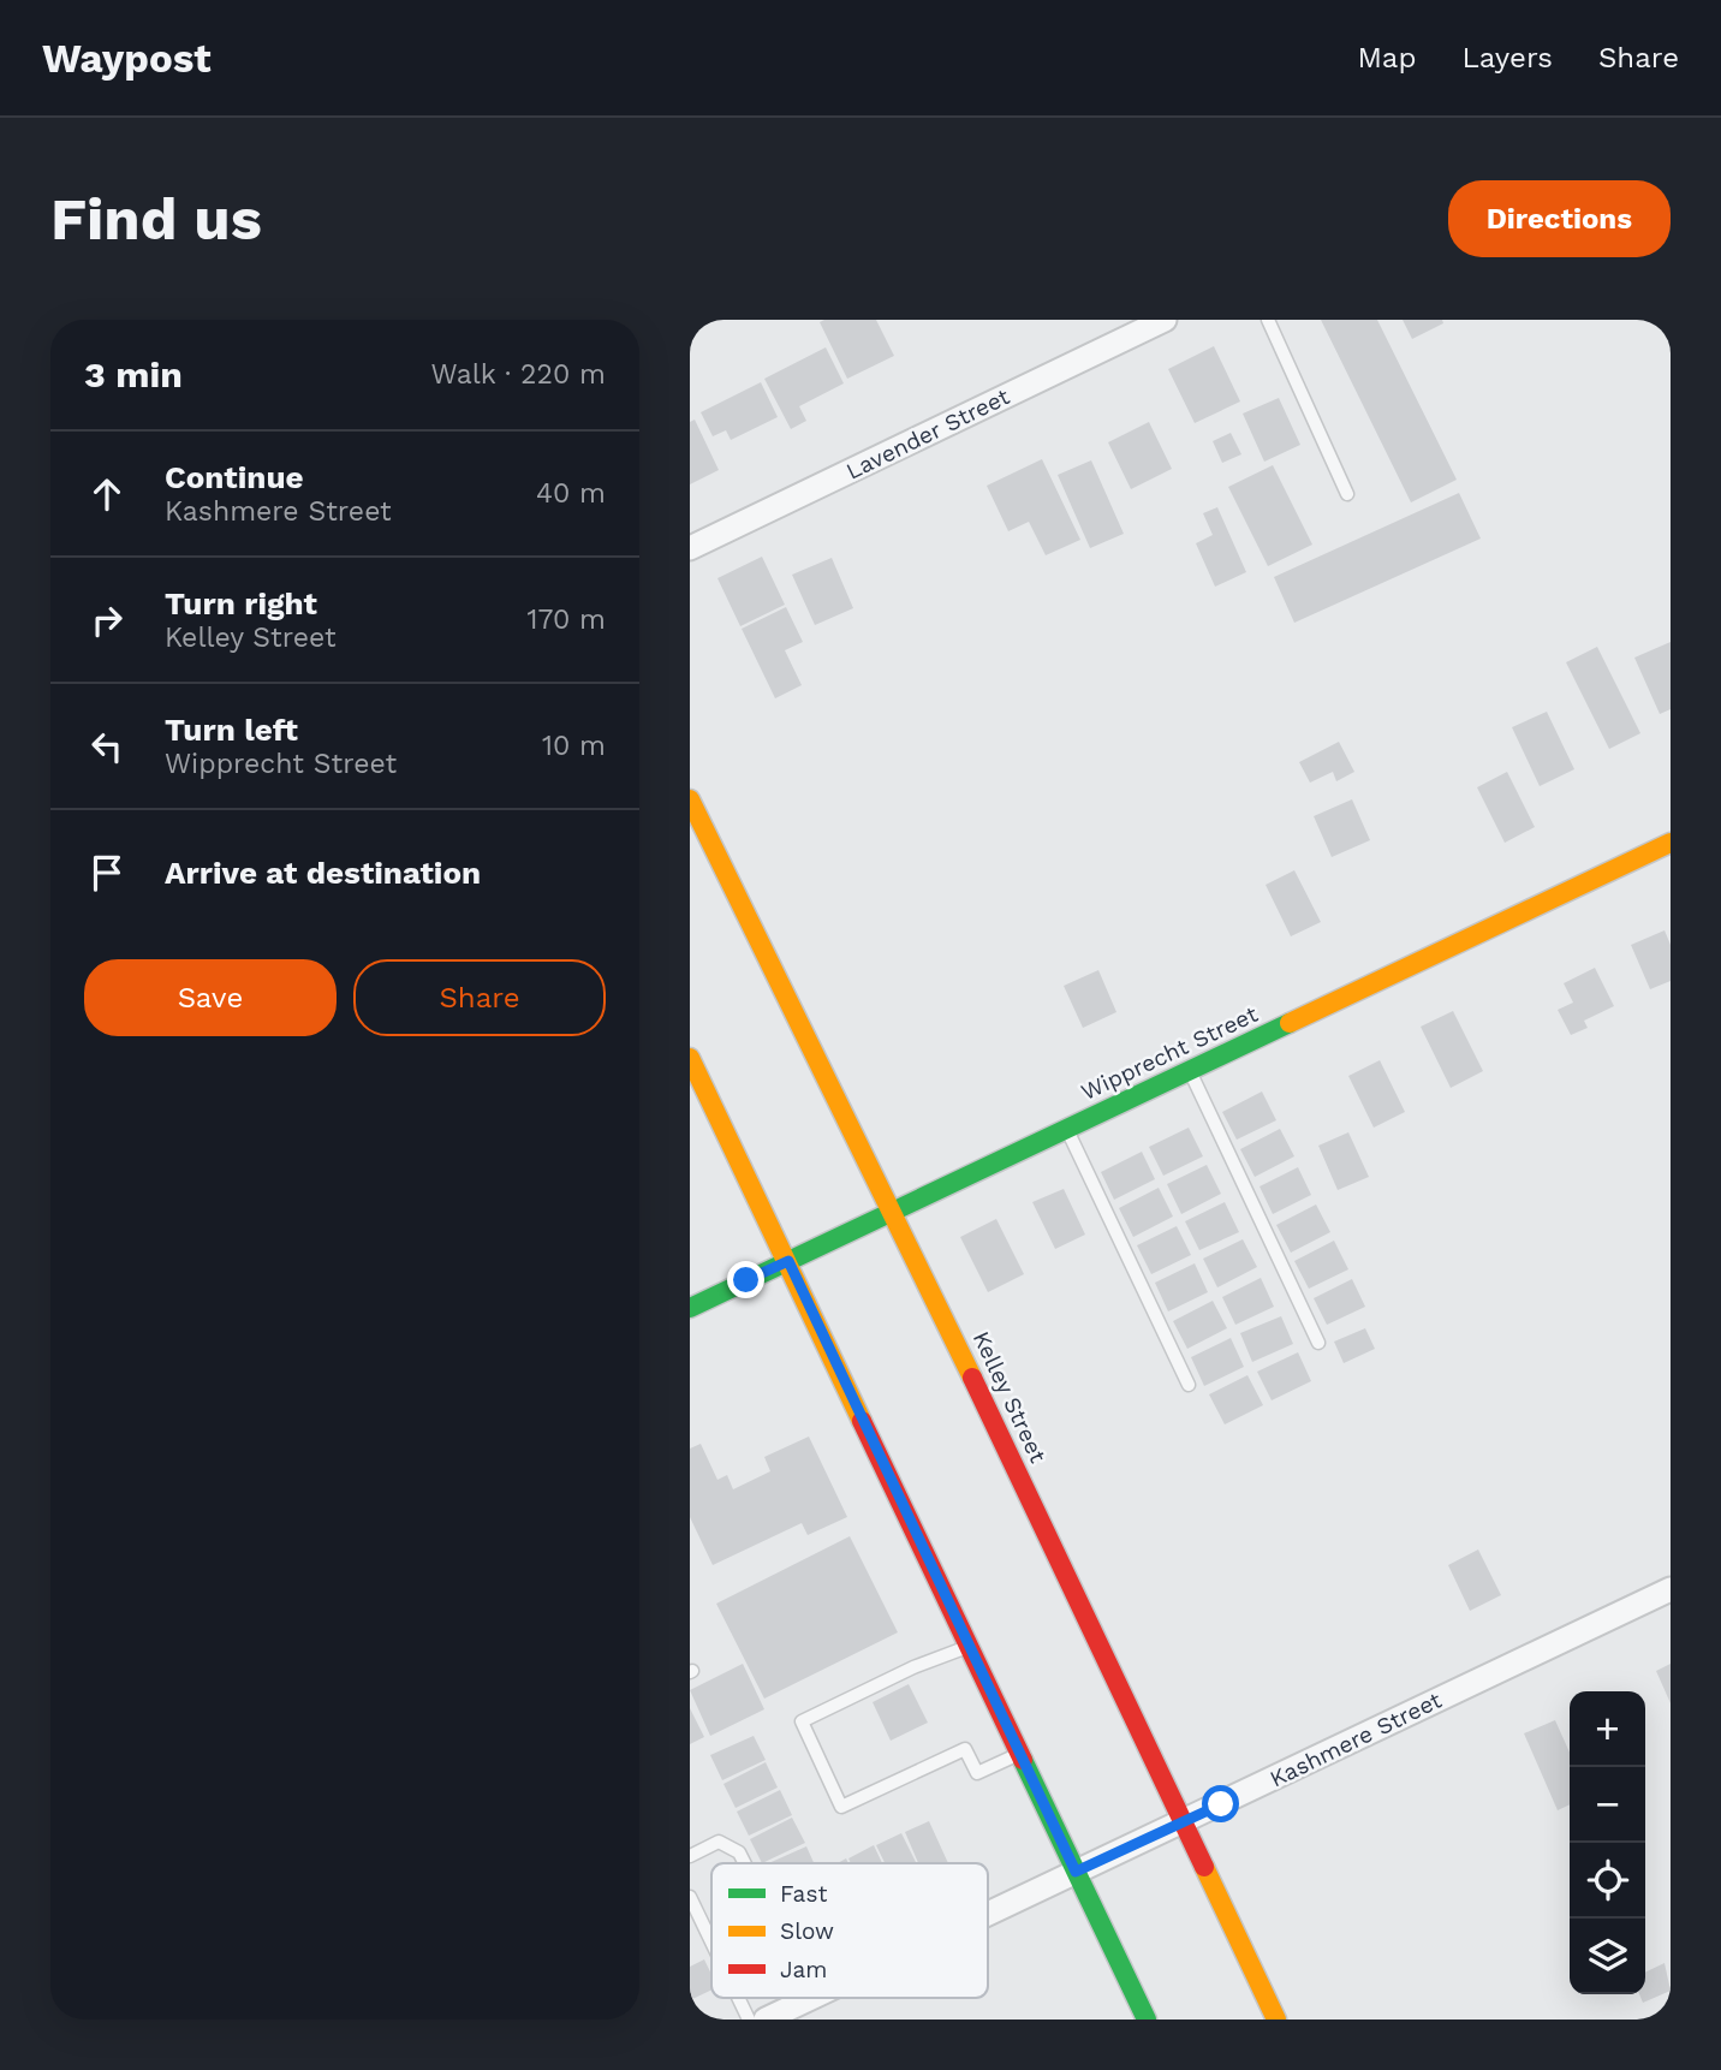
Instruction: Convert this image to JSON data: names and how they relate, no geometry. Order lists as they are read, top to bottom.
{
  "streets": {
    "main road": ["Wipprecht Street", "Kelley Street"],
    "street": ["Lavender Street", "Kashmere Street"]
  },
  "crossings": [
    ["Wipprecht Street", "Kelley Street"],
    ["Kelley Street", "Kashmere Street"]
  ],
  "legend": ["Fast", "Slow", "Jam"],
  "page": {
    "header": "Waypost",
    "nav": ["Map", "Layers", "Share"],
    "buttons": [
      "Directions",
      ["Save", "Share"]
    ],
    "title": "Find us",
    "heading": ["3 min", "Walk · 220 m"],
    "list": [
      ["Continue", "Kashmere Street", "40 m"],
      ["Turn right", "Kelley Street", "170 m"],
      ["Turn left", "Wipprecht Street", "10 m"],
      "Arrive at destination"
    ],
    "map_buttons": ["+", "−"]
  }
}
